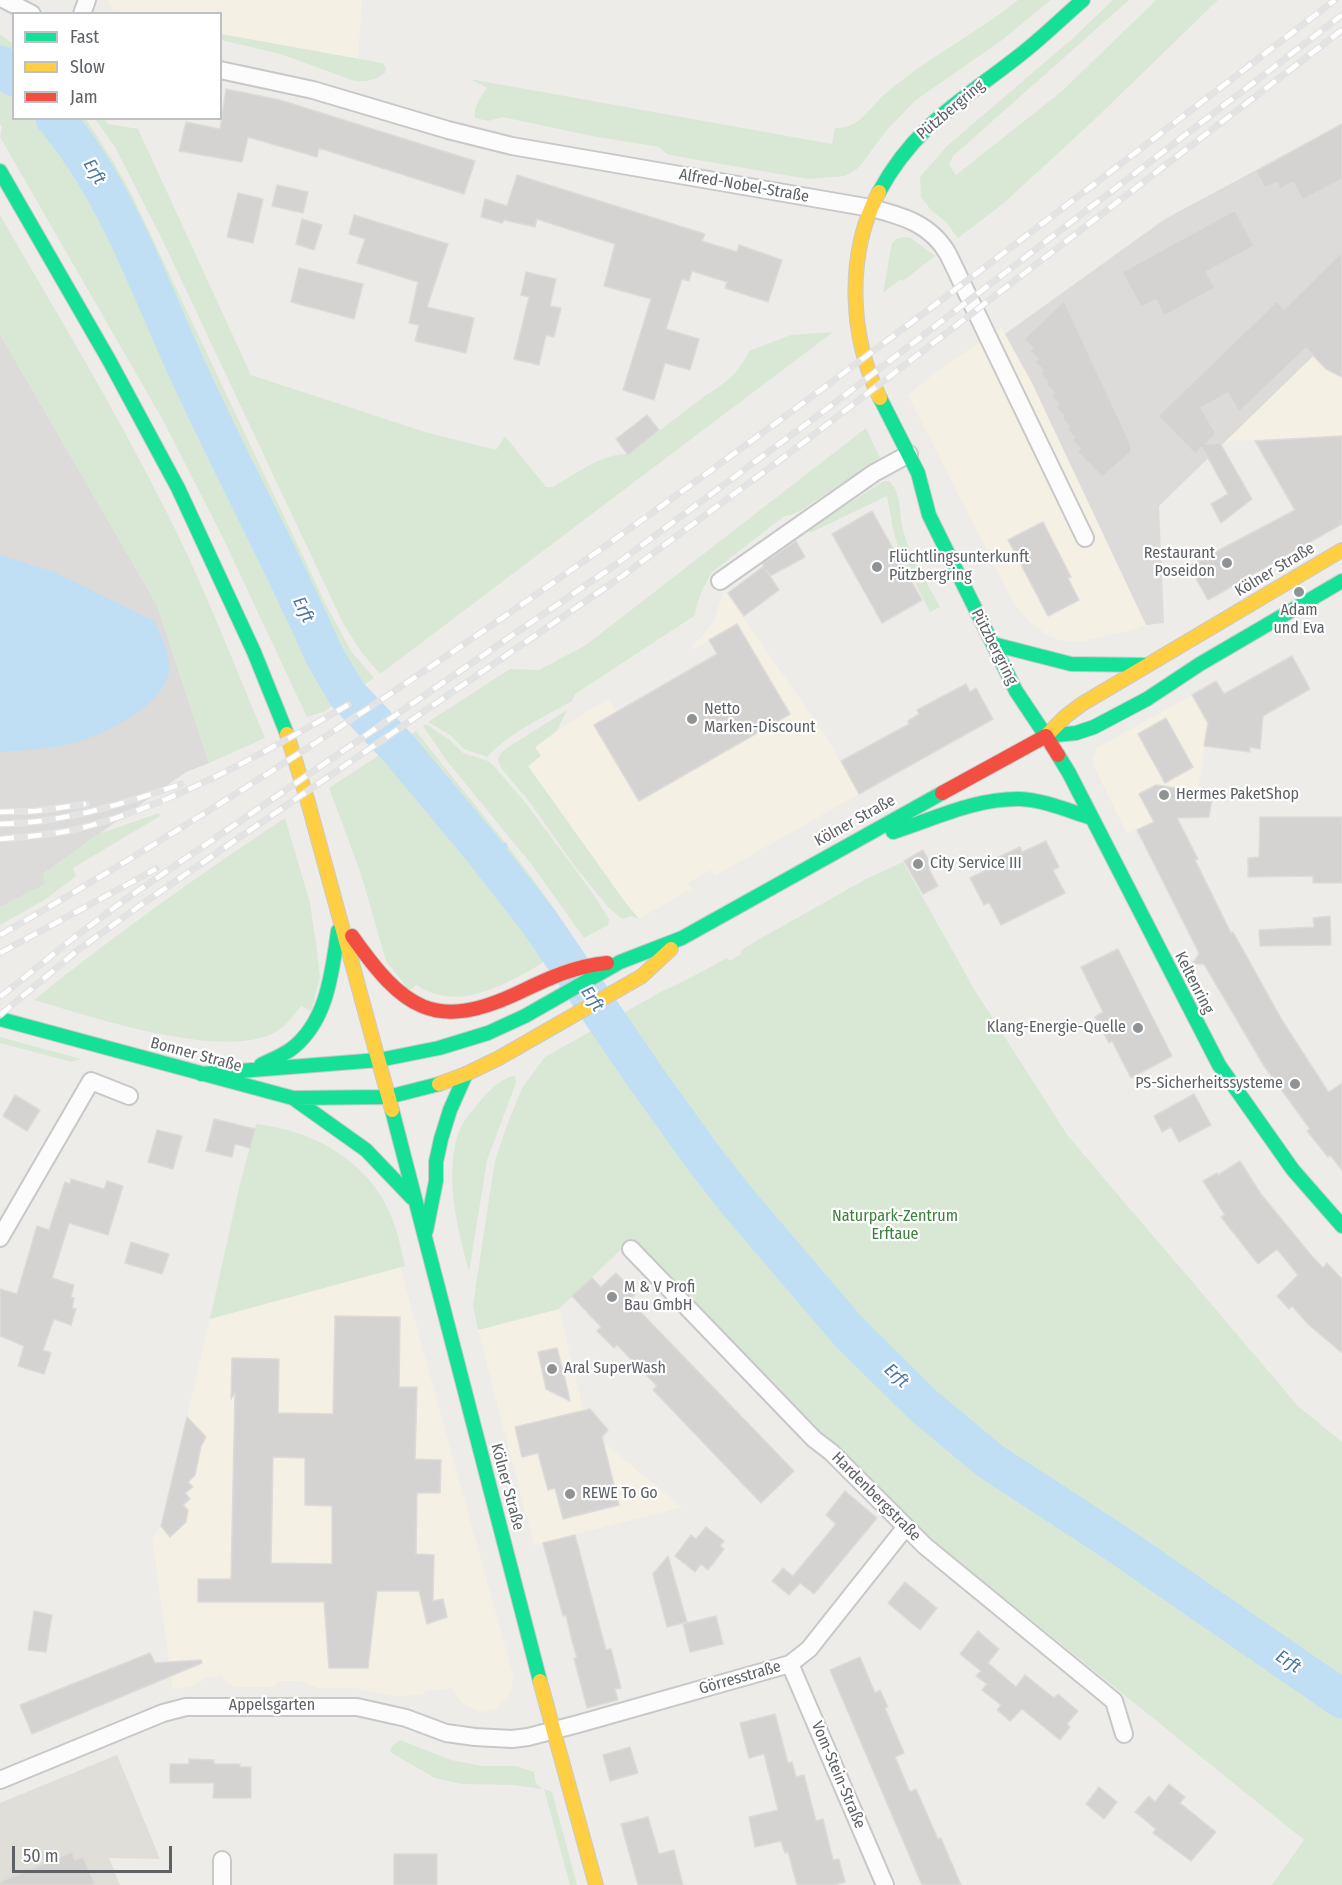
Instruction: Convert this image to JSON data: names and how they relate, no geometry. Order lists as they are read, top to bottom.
{
  "streets": {
    "main road": [
      "Pützbergring",
      "Kölner Straße",
      "Keltenring",
      "Bonner Straße"
    ],
    "street": [
      "Alfred-Nobel-Straße",
      "Hardenbergstraße",
      "Görresstraße",
      "Appelsgarten",
      "Vom-Stein-Straße"
    ]
  },
  "crossings": [
    ["Pützbergring", "Alfred-Nobel-Straße"],
    ["Pützbergring", "Kölner Straße"],
    ["Pützbergring", "Keltenring"],
    ["Kölner Straße", "Keltenring"],
    ["Kölner Straße", "Bonner Straße"],
    ["Kölner Straße", "Görresstraße"],
    ["Kölner Straße", "Appelsgarten"],
    ["Hardenbergstraße", "Görresstraße"],
    ["Görresstraße", "Appelsgarten"],
    ["Görresstraße", "Vom-Stein-Straße"]
  ],
  "water": ["Erft"],
  "parks": ["Naturpark-Zentrum Erftaue"],
  "places": [
    "Restaurant Poseidon",
    "Flüchtlingsunterkunft Pützbergring",
    "Adam und Eva",
    "Netto Marken-Discount",
    "Hermes PaketShop",
    "City Service III",
    "Klang-Energie-Quelle",
    "PS-Sicherheitssysteme",
    "M & V Profi Bau GmbH",
    "Aral SuperWash",
    "REWE To Go"
  ],
  "legend": ["Fast", "Slow", "Jam"],
  "scale_bar": "50 m"
}
